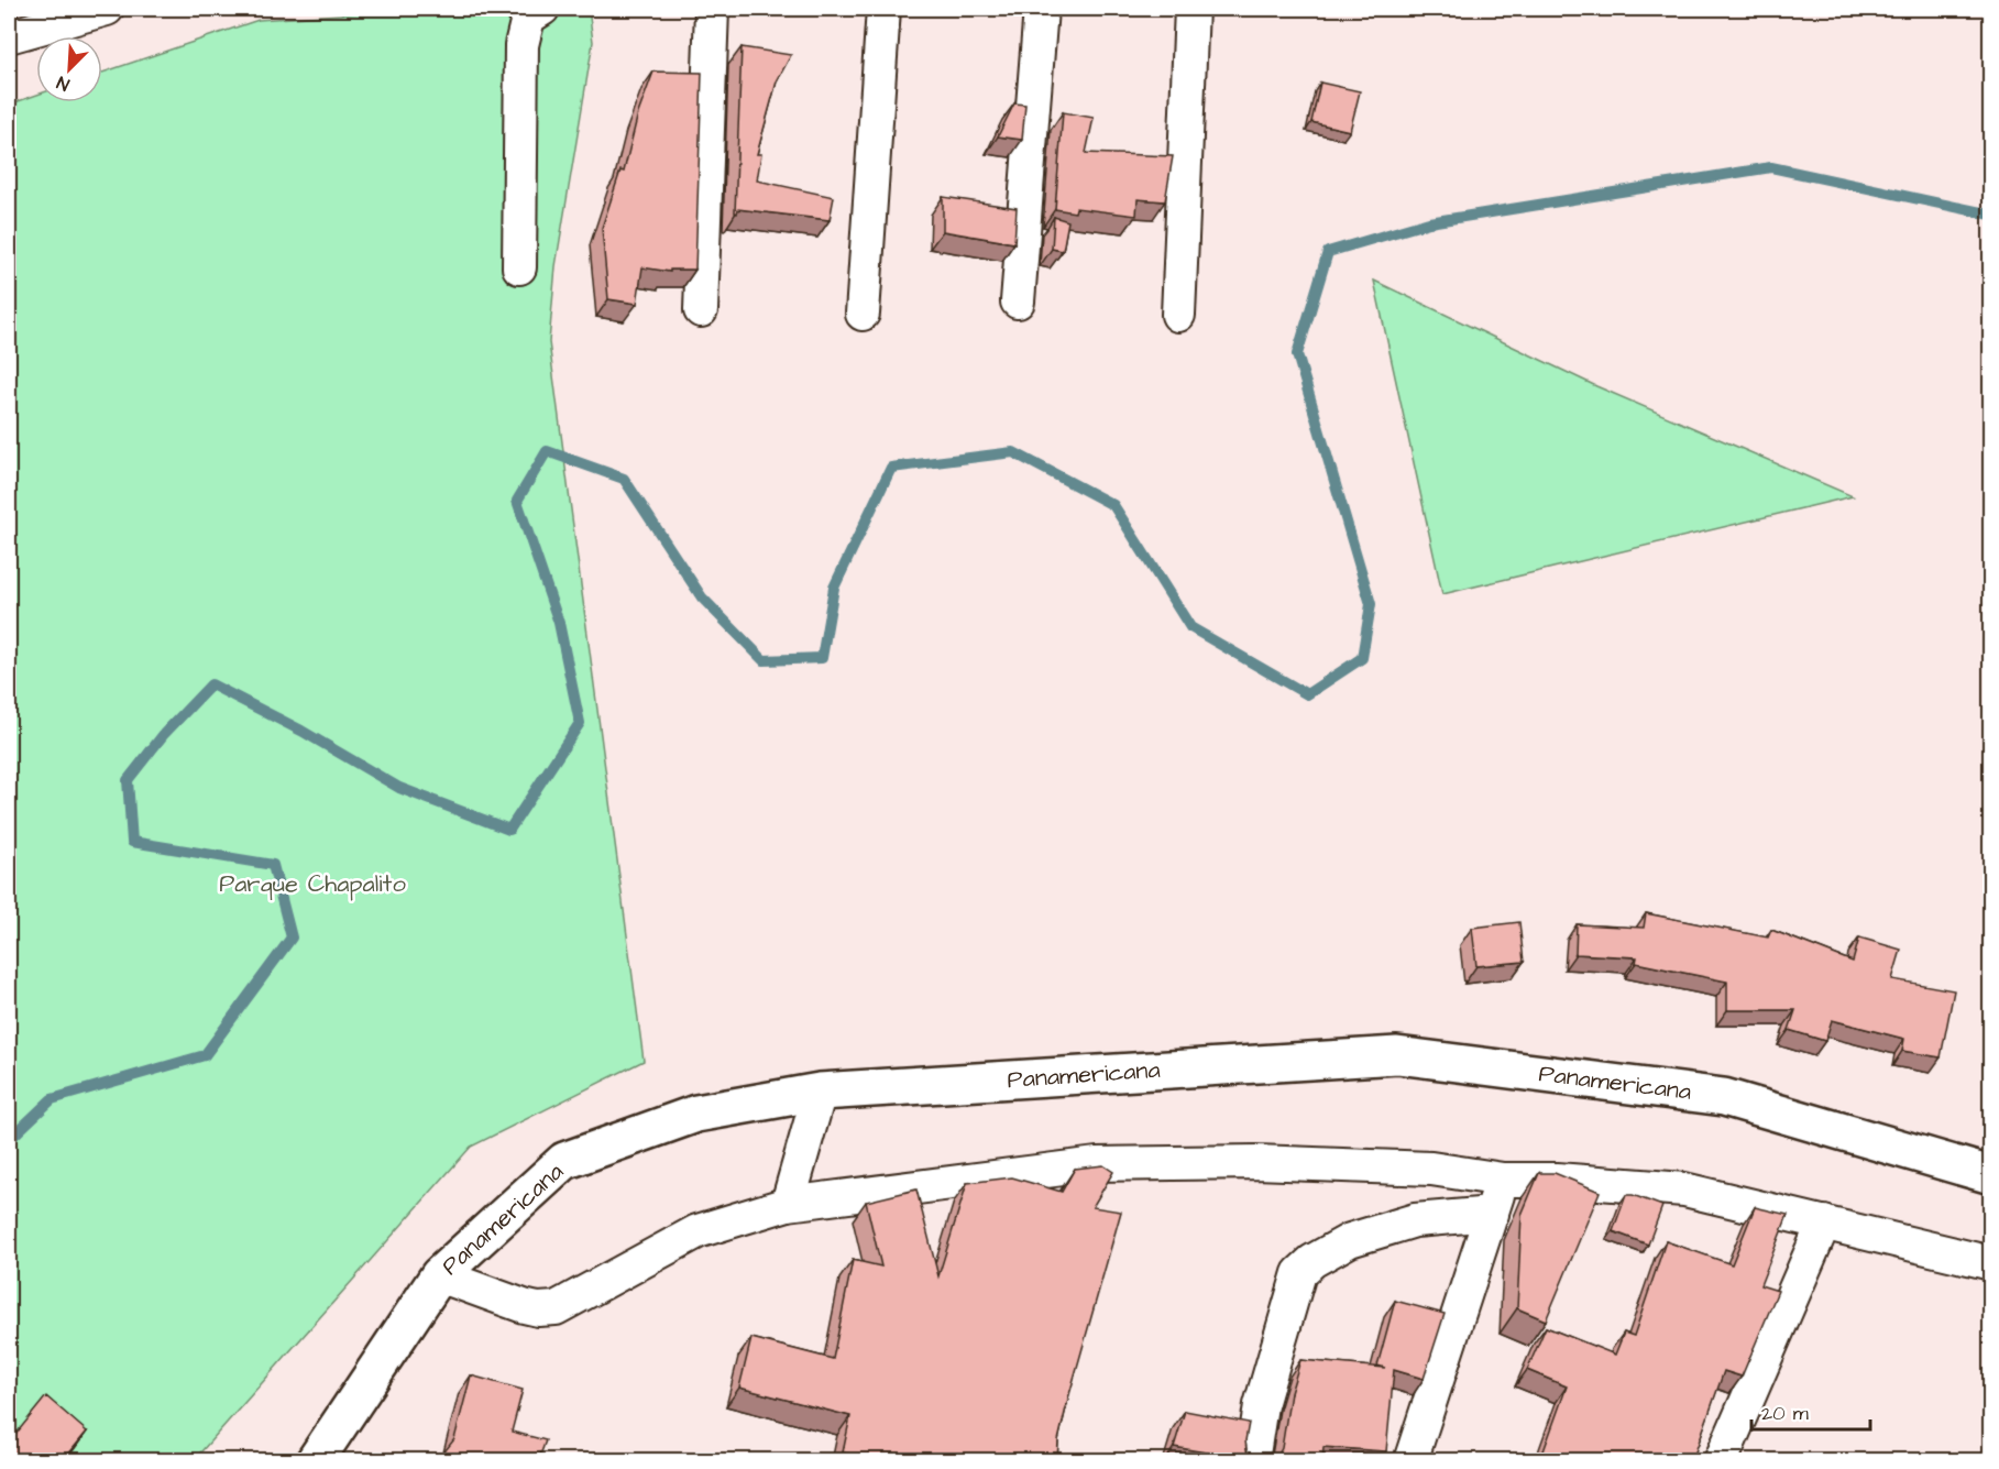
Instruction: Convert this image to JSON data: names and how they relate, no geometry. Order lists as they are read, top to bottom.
{
  "streets": {
    "main road": ["Panamericana"]
  },
  "parks": ["Parque Chapalito"],
  "scale_bar": "20 m",
  "north": "bottom left"
}
